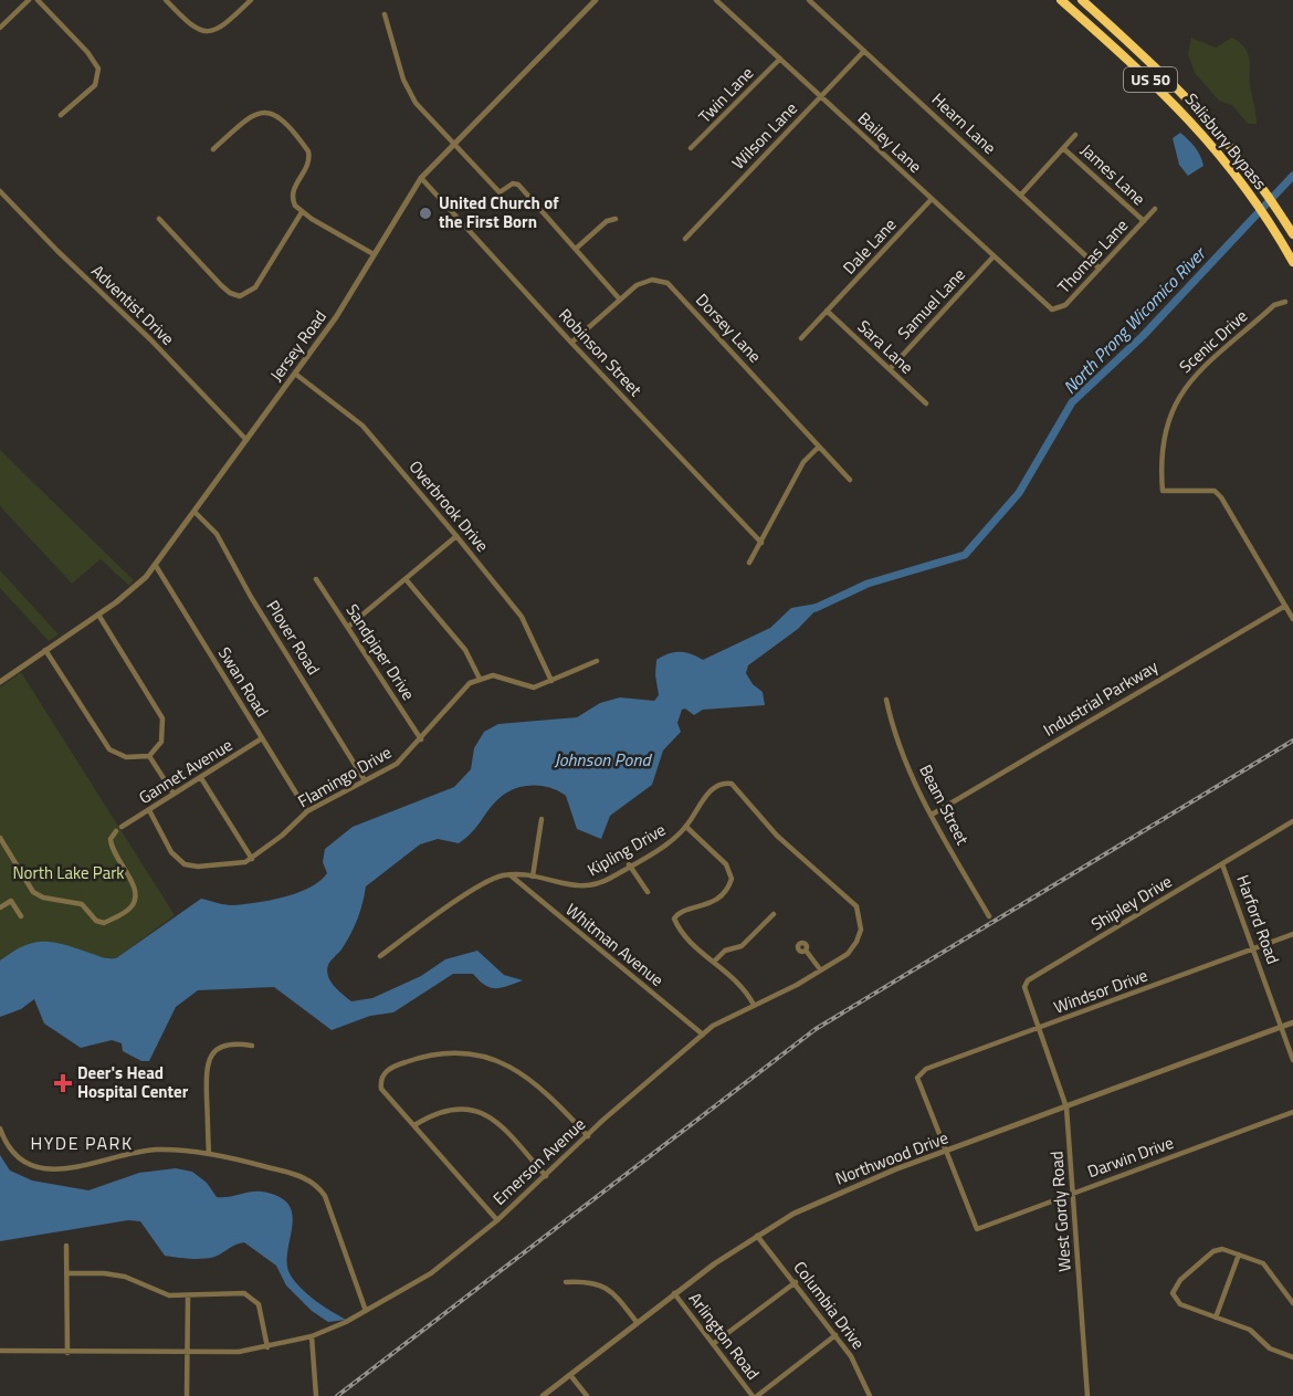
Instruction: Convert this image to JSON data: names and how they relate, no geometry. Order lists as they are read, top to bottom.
{
  "streets": {
    "highway": ["US 50", "Salisbury Bypass"],
    "street": [
      "Twin Lane",
      "Hearn Lane",
      "Wilson Lane",
      "Bailey Lane",
      "James Lane",
      "Dale Lane",
      "Thomas Lane",
      "Samuel Lane",
      "Adventist Drive",
      "Dorsey Lane",
      "Scenic Drive",
      "Jersey Road",
      "Sara Lane",
      "Robinson Street",
      "Overbrook Drive",
      "Plover Road",
      "Sandpiper Drive",
      "Swan Road",
      "Industrial Parkway",
      "Gannet Avenue",
      "Flamingo Drive",
      "Beam Street",
      "Kipling Drive",
      "Shipley Drive",
      "Harford Road",
      "Whitman Avenue",
      "Windsor Drive",
      "Darwin Drive",
      "Northwood Drive",
      "Emerson Avenue",
      "West Gordy Road",
      "Columbia Drive",
      "Arlington Road"
    ]
  },
  "crossings": [
    ["Twin Lane", "Bailey Lane"],
    ["Hearn Lane", "Wilson Lane"],
    ["Hearn Lane", "Thomas Lane"],
    ["Wilson Lane", "Bailey Lane"],
    ["Bailey Lane", "Dale Lane"],
    ["Bailey Lane", "Thomas Lane"],
    ["Bailey Lane", "Samuel Lane"],
    ["James Lane", "Thomas Lane"],
    ["Dale Lane", "Sara Lane"],
    ["Samuel Lane", "Sara Lane"],
    ["Adventist Drive", "Jersey Road"],
    ["Dorsey Lane", "Robinson Street"],
    ["Scenic Drive", "Industrial Parkway"],
    ["Jersey Road", "Robinson Street"],
    ["Jersey Road", "Overbrook Drive"],
    ["Jersey Road", "Plover Road"],
    ["Jersey Road", "Swan Road"],
    ["Plover Road", "Flamingo Drive"],
    ["Sandpiper Drive", "Flamingo Drive"],
    ["Swan Road", "Gannet Avenue"],
    ["Swan Road", "Flamingo Drive"],
    ["Industrial Parkway", "Beam Street"],
    ["Gannet Avenue", "Flamingo Drive"],
    ["Kipling Drive", "Whitman Avenue"],
    ["Kipling Drive", "Emerson Avenue"],
    ["Shipley Drive", "Harford Road"],
    ["Shipley Drive", "Windsor Drive"],
    ["Shipley Drive", "West Gordy Road"],
    ["Harford Road", "Windsor Drive"],
    ["Harford Road", "Northwood Drive"],
    ["Whitman Avenue", "Emerson Avenue"],
    ["Windsor Drive", "Darwin Drive"],
    ["Windsor Drive", "Northwood Drive"],
    ["Windsor Drive", "West Gordy Road"],
    ["Darwin Drive", "Northwood Drive"],
    ["Darwin Drive", "West Gordy Road"],
    ["Northwood Drive", "West Gordy Road"],
    ["Northwood Drive", "Columbia Drive"],
    ["Northwood Drive", "Arlington Road"]
  ],
  "districts": ["HYDE PARK"],
  "water": ["North Prong Wicomico River", "Johnson Pond"],
  "parks": ["North Lake Park"],
  "places": {
    "other": ["United Church of the First Born"],
    "health": ["Deer's Head Hospital Center"]
  }
}
